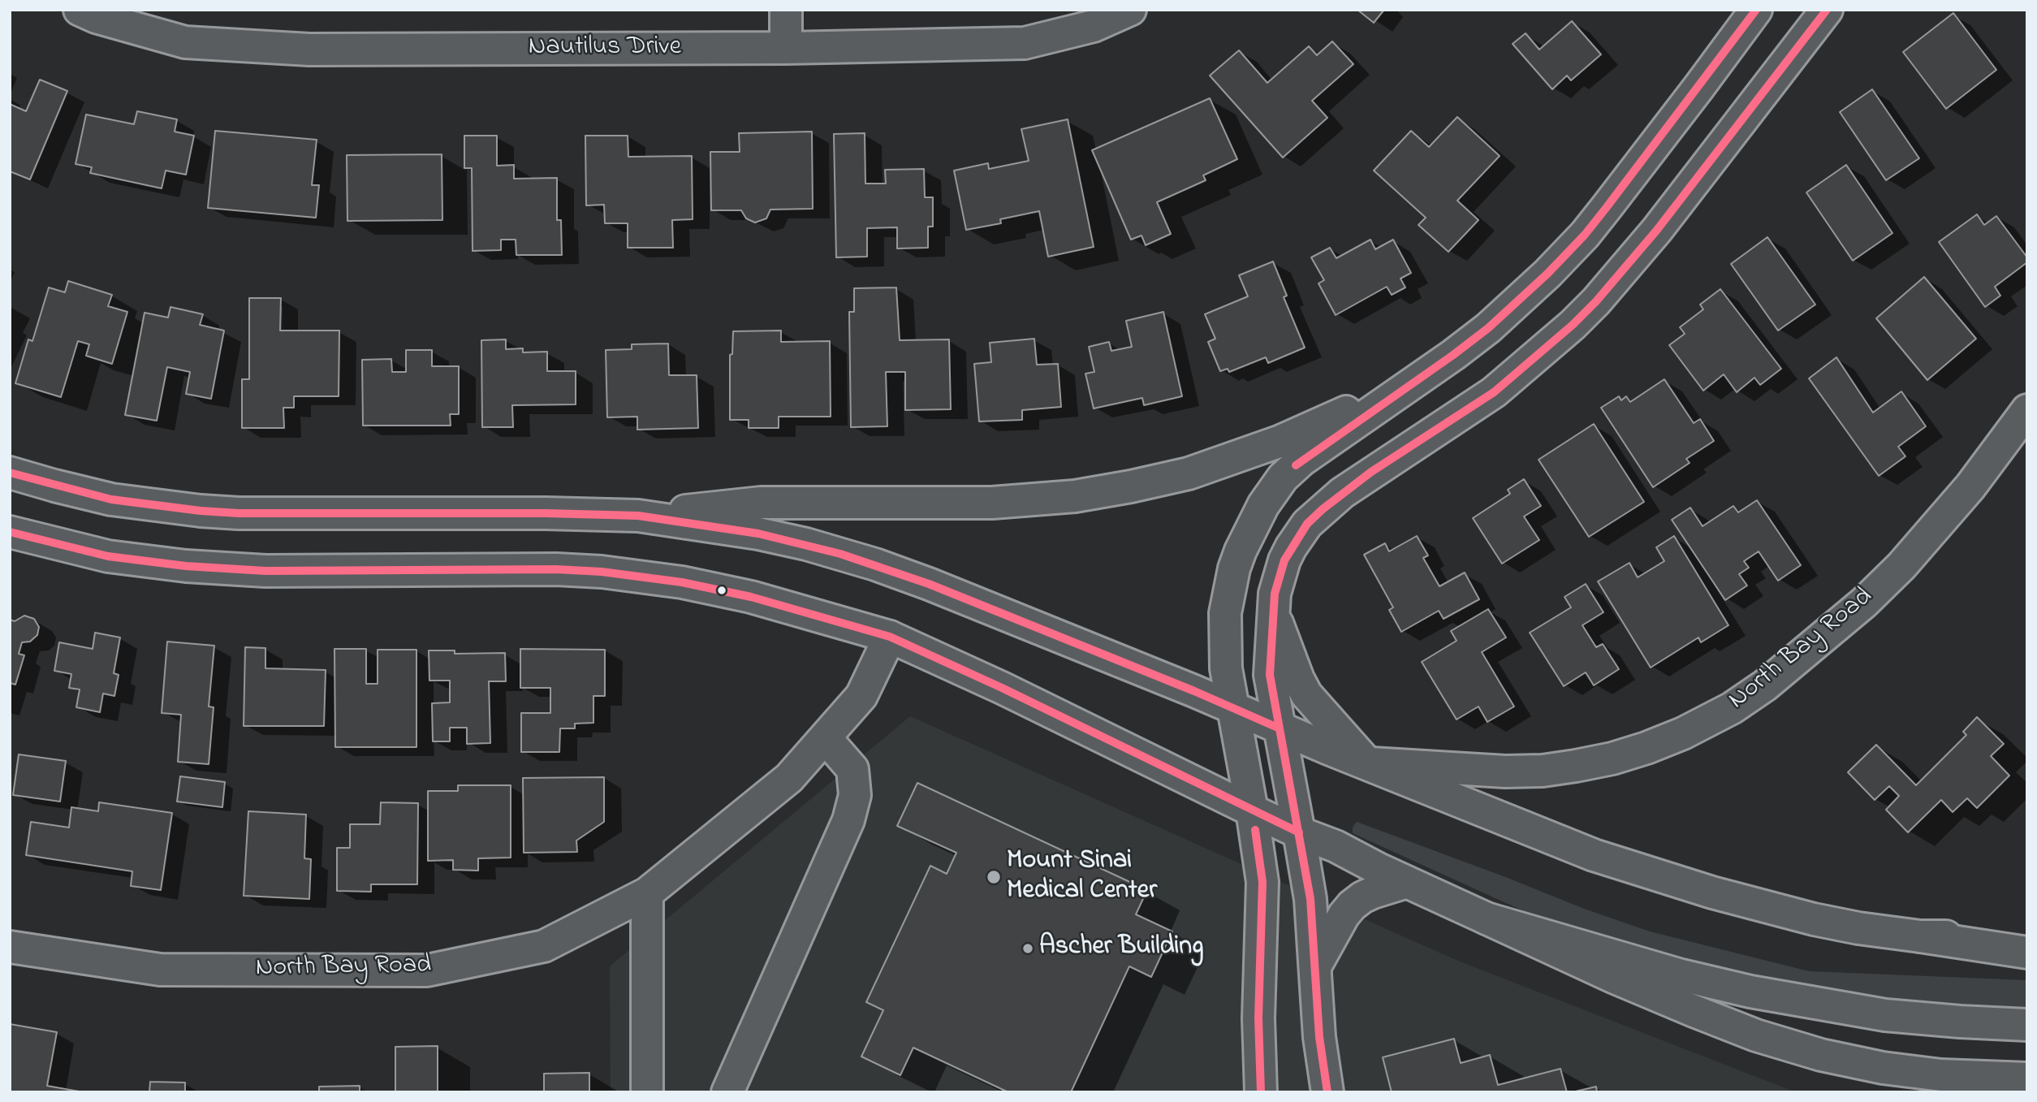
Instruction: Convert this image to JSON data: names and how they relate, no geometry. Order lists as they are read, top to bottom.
{
  "streets": {
    "main road": ["Nautilus Drive", "North Bay Road"]
  },
  "places": ["Mount Sinai Medical Center", "Ascher Building"]
}
